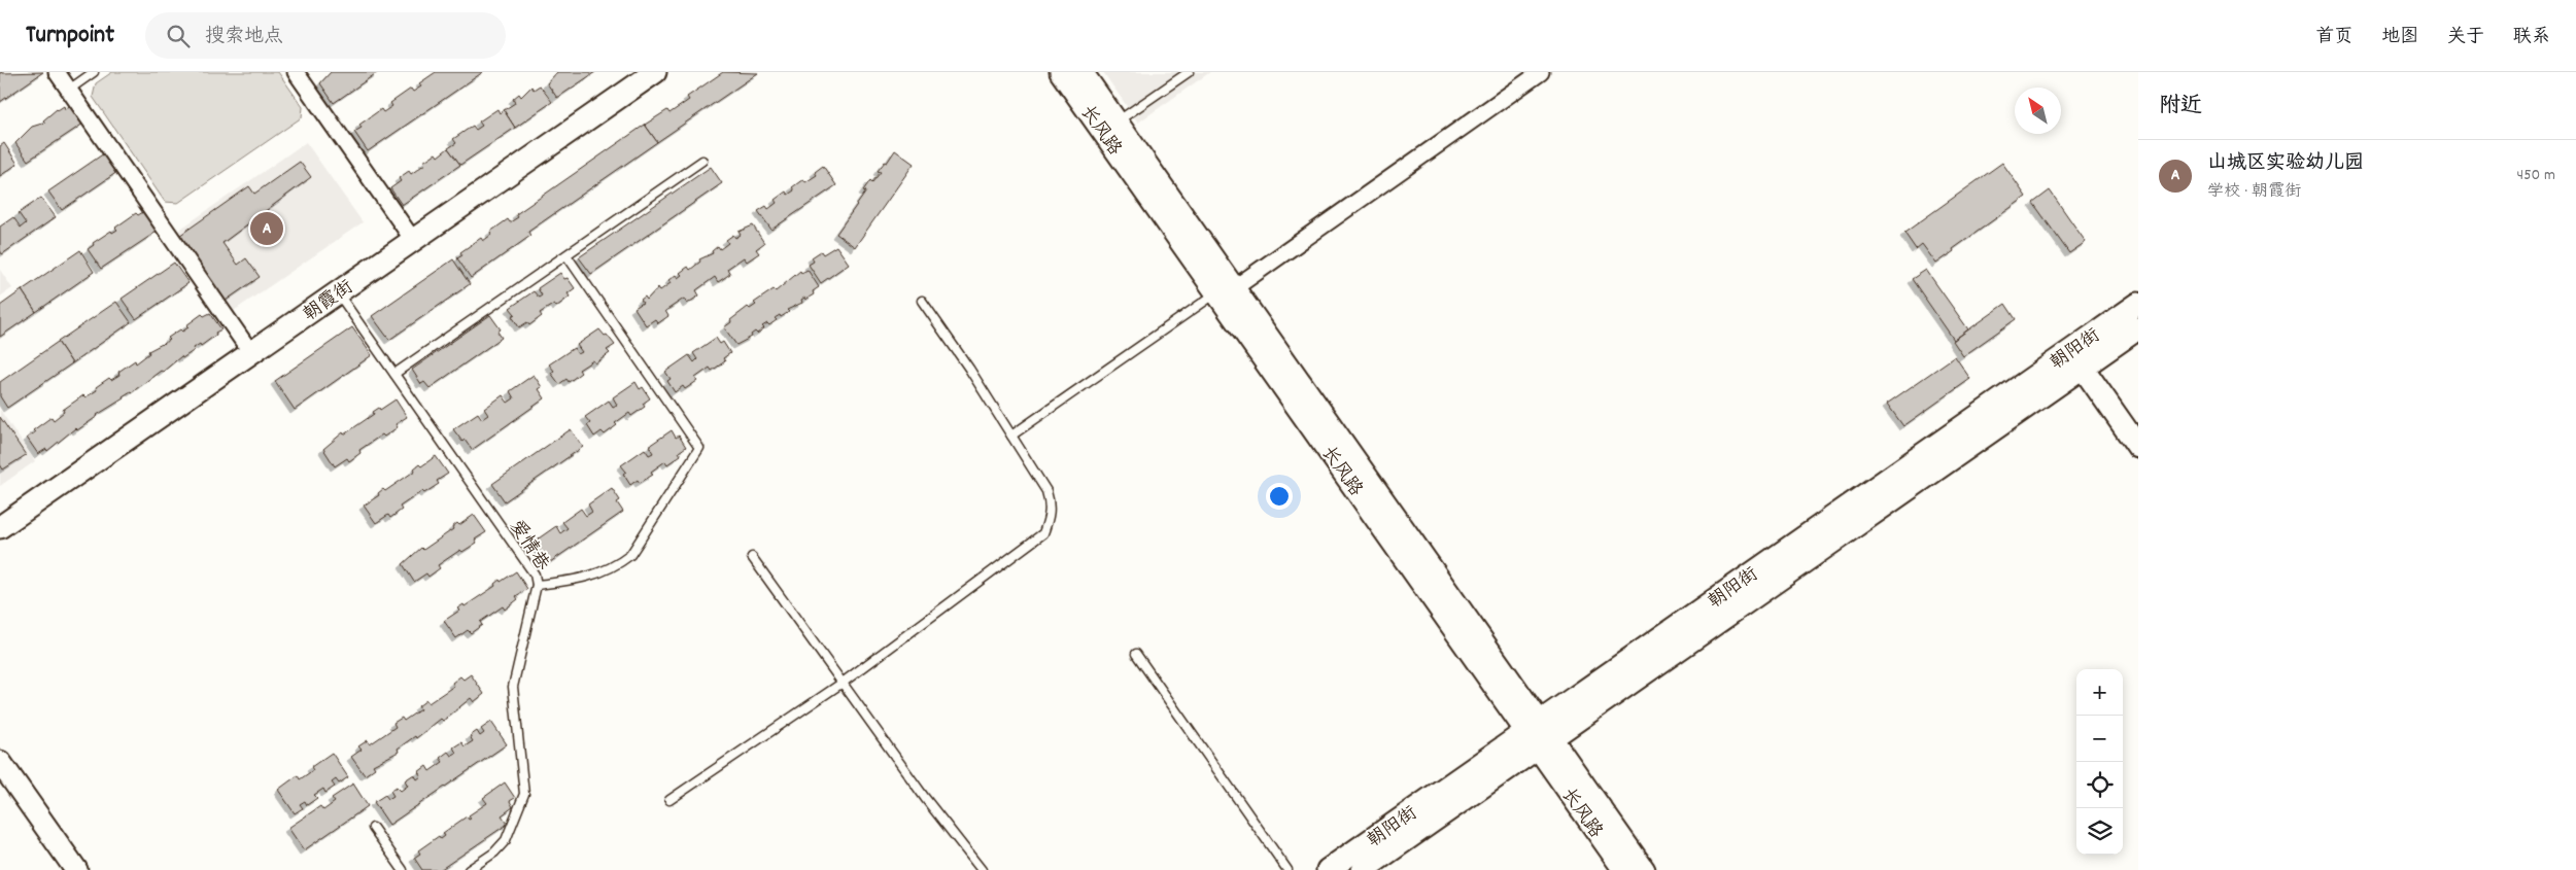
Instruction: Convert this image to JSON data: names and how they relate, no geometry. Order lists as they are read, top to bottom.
{
  "streets": {
    "main road": ["长风路", "朝霞街", "朝阳街"],
    "lane": ["爱情巷"]
  },
  "crossings": [
    ["长风路", "朝阳街"],
    ["朝霞街", "爱情巷"]
  ],
  "north": "top left",
  "page": {
    "header": "Turnpoint",
    "search": "搜索地点",
    "nav": [
      "首页",
      "地图",
      "关于",
      "联系"
    ],
    "heading": "附近",
    "list": [
      {
        "mark": "A",
        "name": "山城区实验幼儿园",
        "note": "学校 · 朝霞街",
        "value": "450 m"
      }
    ],
    "pins": "A",
    "map_buttons": ["+", "−"]
  }
}
